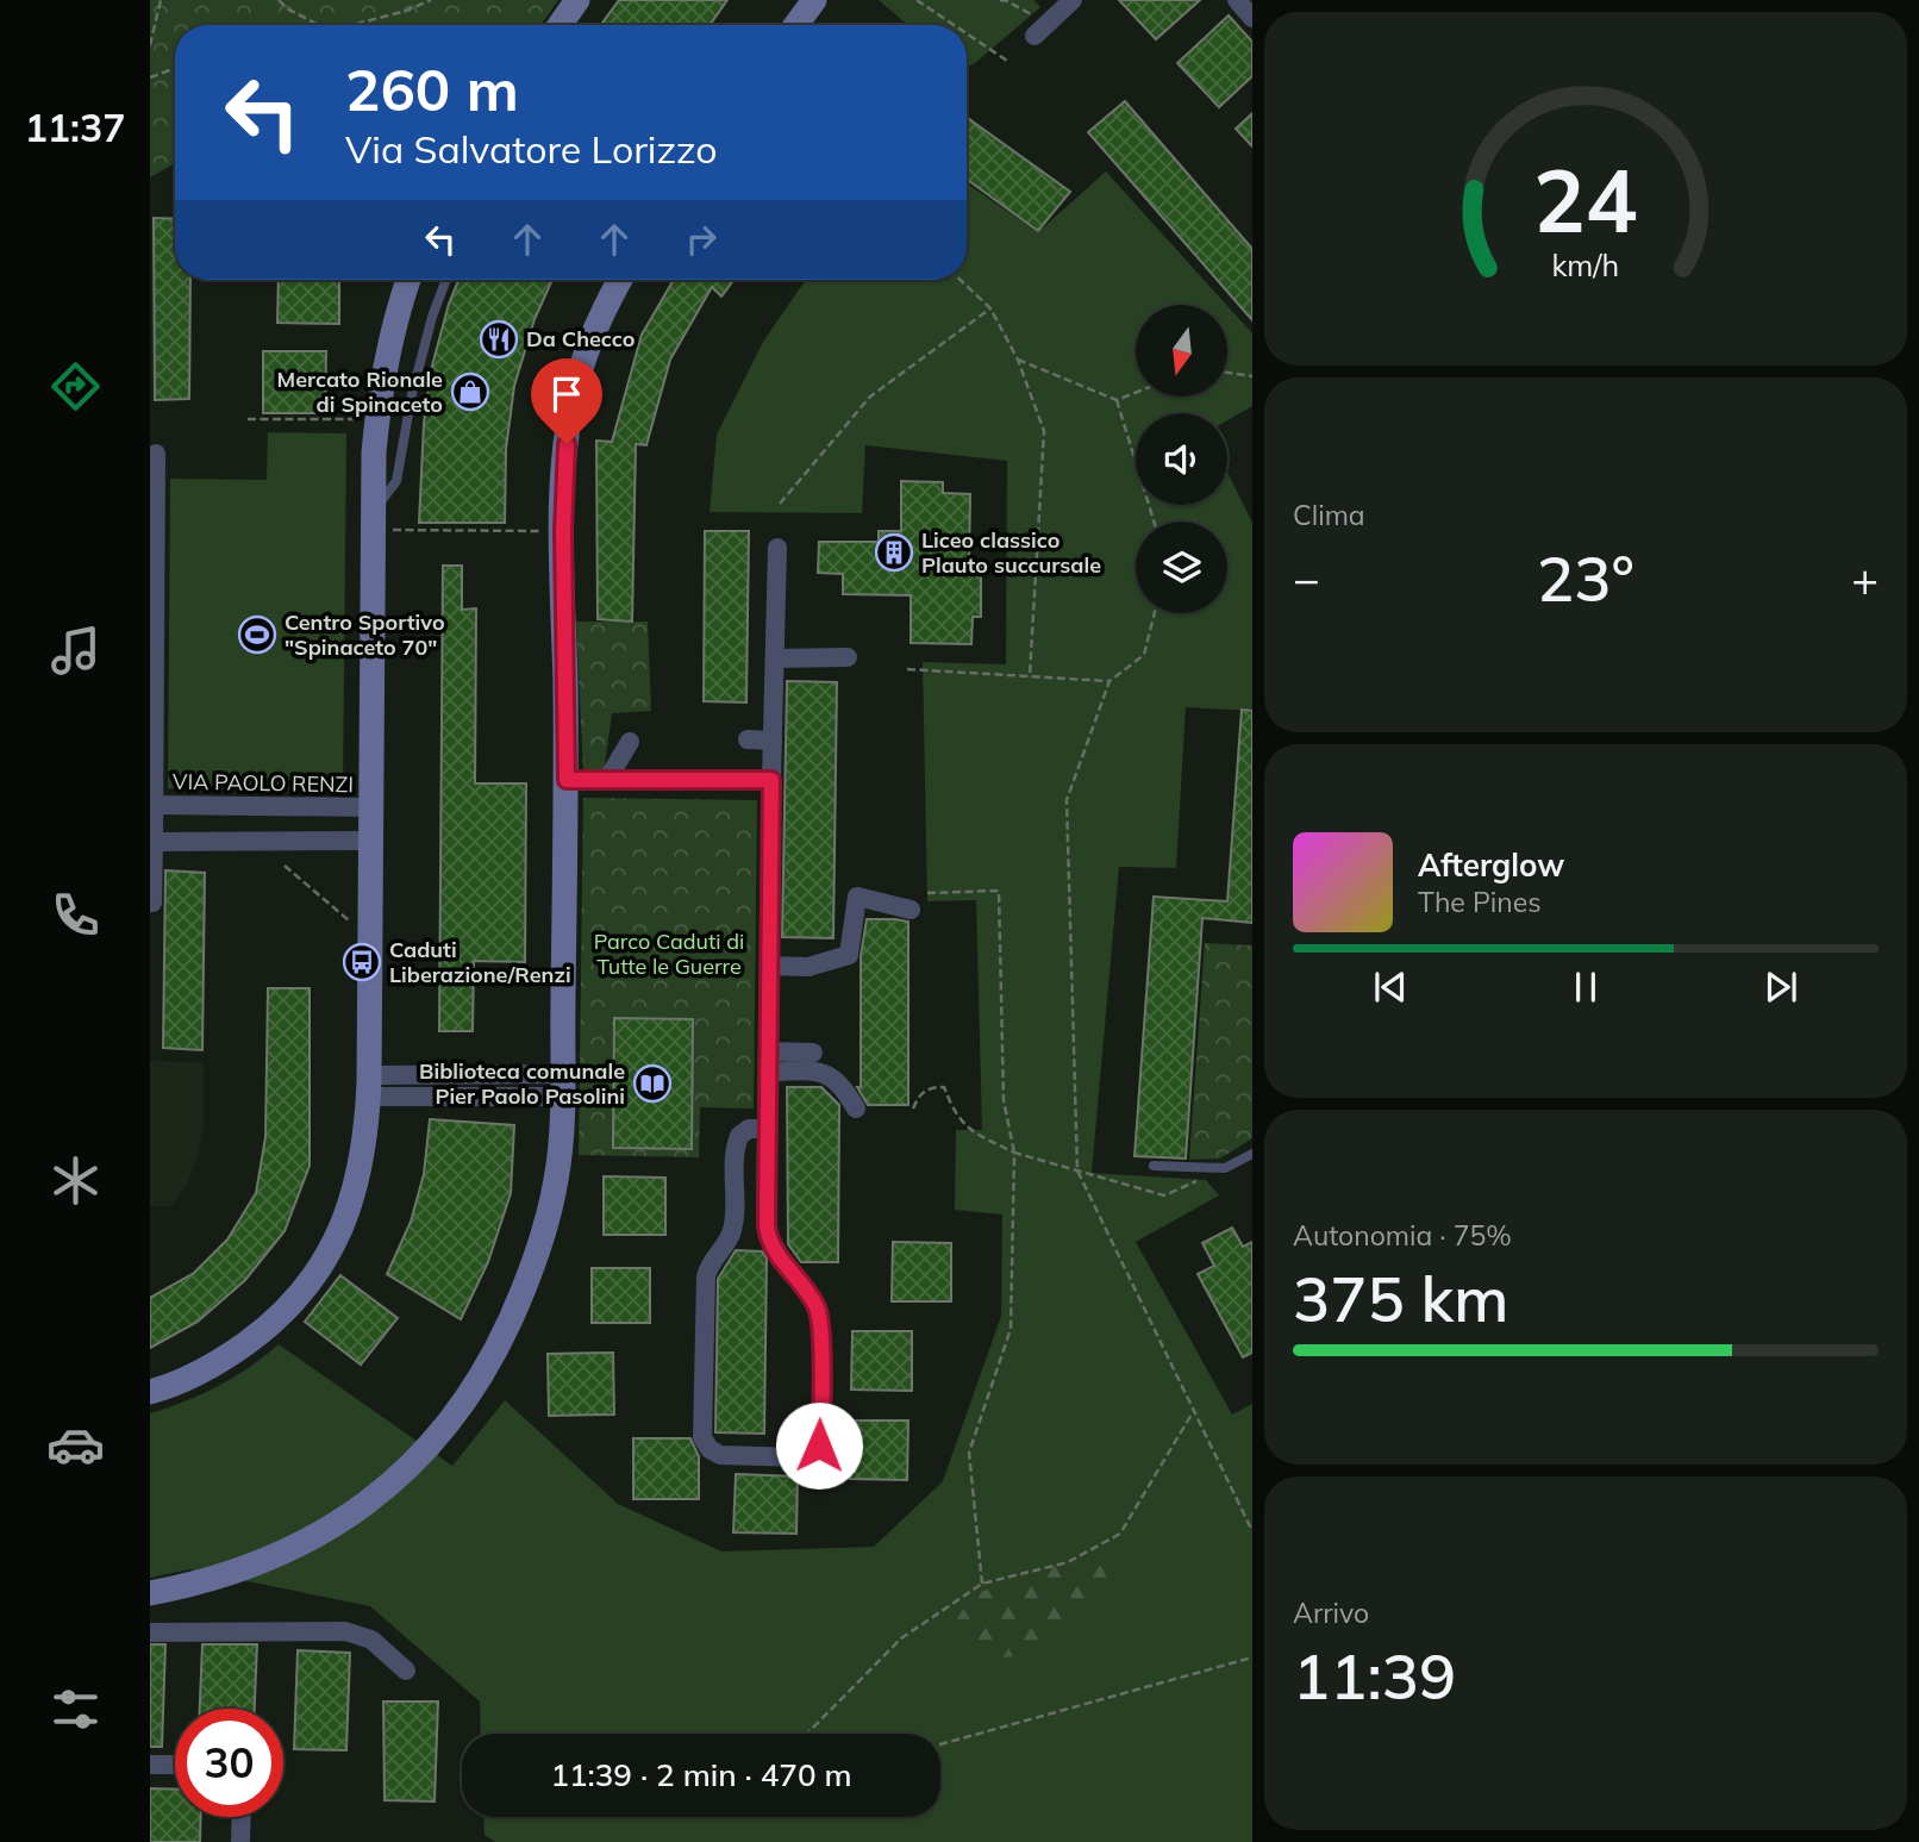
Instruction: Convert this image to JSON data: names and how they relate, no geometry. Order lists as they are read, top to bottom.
{
  "streets": {
    "street": ["VIA PAOLO RENZI"]
  },
  "parks": ["Parco Caduti di Tutte le Guerre"],
  "places": {
    "restaurant": ["Da Checco"],
    "shop": ["Mercato Rionale di Spinaceto"],
    "building": ["Liceo classico Plauto succursale"],
    "sports": ["Centro Sportivo \"Spinaceto 70\""],
    "bus stop": ["Caduti Liberazione/Renzi"],
    "library": ["Biblioteca comunale Pier Paolo Pasolini"]
  },
  "north": "bottom",
  "page": {
    "tabs": "11:37",
    "turn": ["260 m", "Via Salvatore Lorizzo"],
    "tile": [
      "Clima",
      ["Autonomia · 75%", "375 km"],
      ["Arrivo", "11:39"]
    ],
    "heat": ["−", "23°", "+"],
    "song": ["Afterglow", "The Pines"],
    "limit": "30",
    "trip": "11:39 · 2 min · 470 m",
    "gauge": ["24", "km/h"]
  }
}
